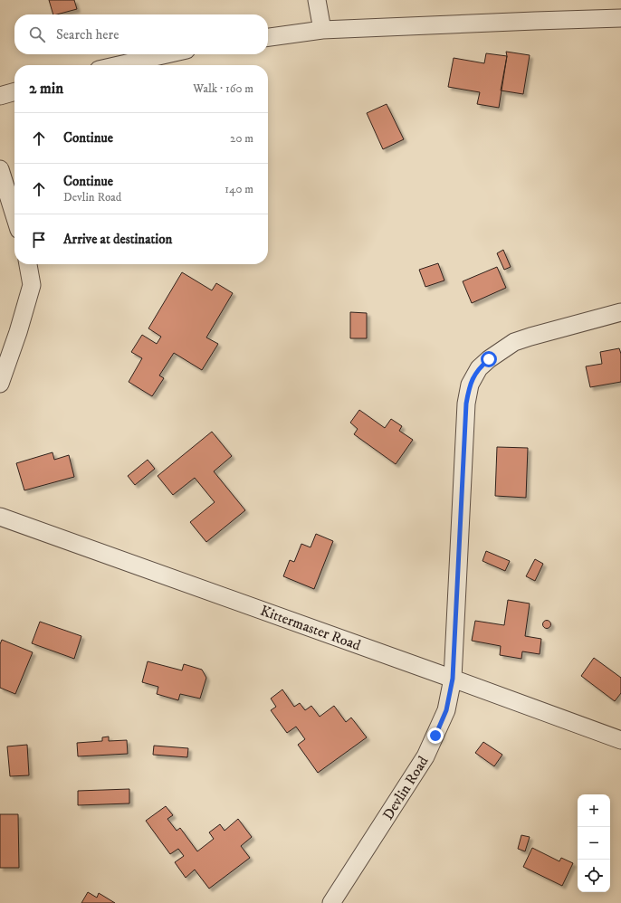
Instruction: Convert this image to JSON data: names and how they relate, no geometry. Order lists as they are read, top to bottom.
{
  "streets": {
    "street": ["Kittermaster Road", "Devlin Road"]
  },
  "crossings": [
    ["Kittermaster Road", "Devlin Road"]
  ],
  "page": {
    "search": "Search here",
    "heading": ["2 min", "Walk · 160 m"],
    "list": [
      ["Continue", "20 m"],
      ["Continue", "Devlin Road", "140 m"],
      "Arrive at destination"
    ],
    "map_buttons": ["+", "−"]
  }
}
